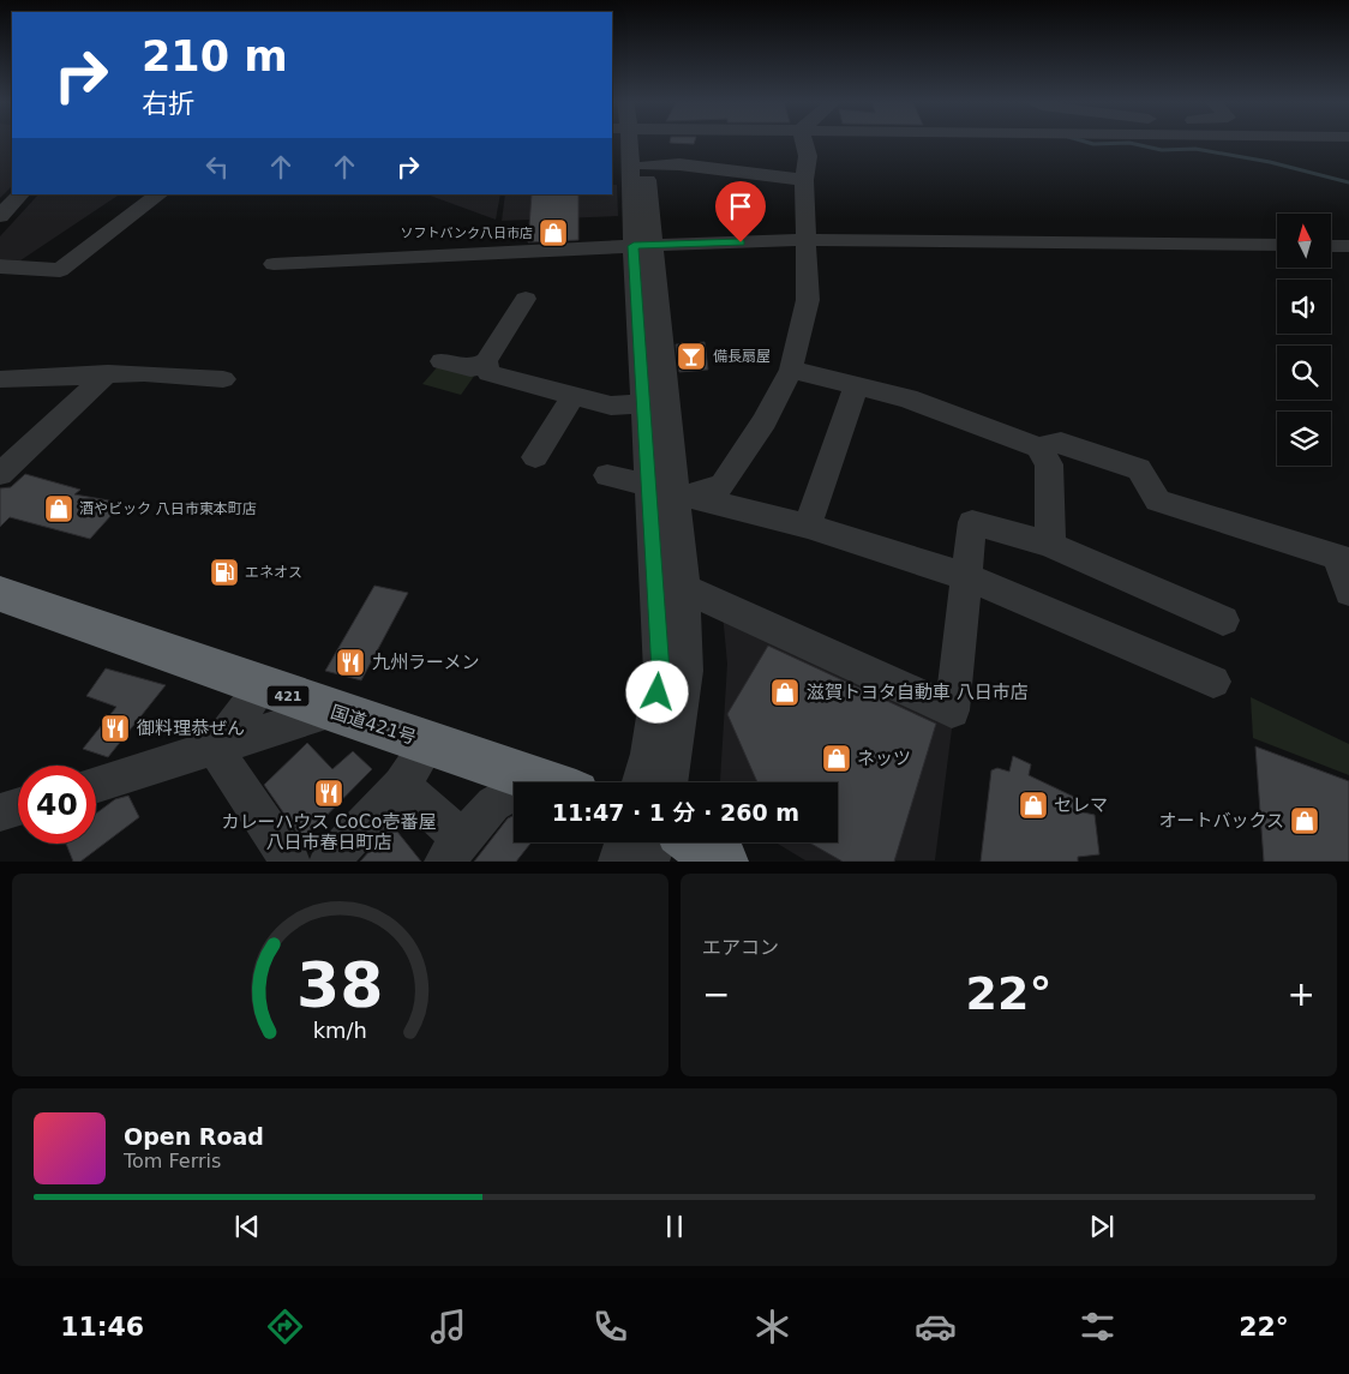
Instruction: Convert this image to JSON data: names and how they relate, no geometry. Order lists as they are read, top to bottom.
{
  "streets": {
    "highway": ["421", "国道421号"]
  },
  "places": {
    "shop": [
      "ソフトバンク八日市店",
      "酒やビック 八日市東本町店",
      "滋賀トヨタ自動車 八日市店",
      "ネッツ",
      "セレマ",
      "オートバックス"
    ],
    "bar": ["備長扇屋"],
    "fuel station": ["エネオス"],
    "restaurant": ["九州ラーメン", "御料理恭ぜん", "カレーハウス CoCo壱番屋 八日市春日町店"]
  },
  "north": "top",
  "page": {
    "turn": ["210 m", "右折"],
    "limit": "40",
    "trip": "11:47 · 1 分 · 260 m",
    "tile": "エアコン",
    "heat": ["−", "22°", "+"],
    "song": ["Open Road", "Tom Ferris"],
    "tabs": ["11:46", "22°"],
    "gauge": ["38", "km/h"]
  }
}
